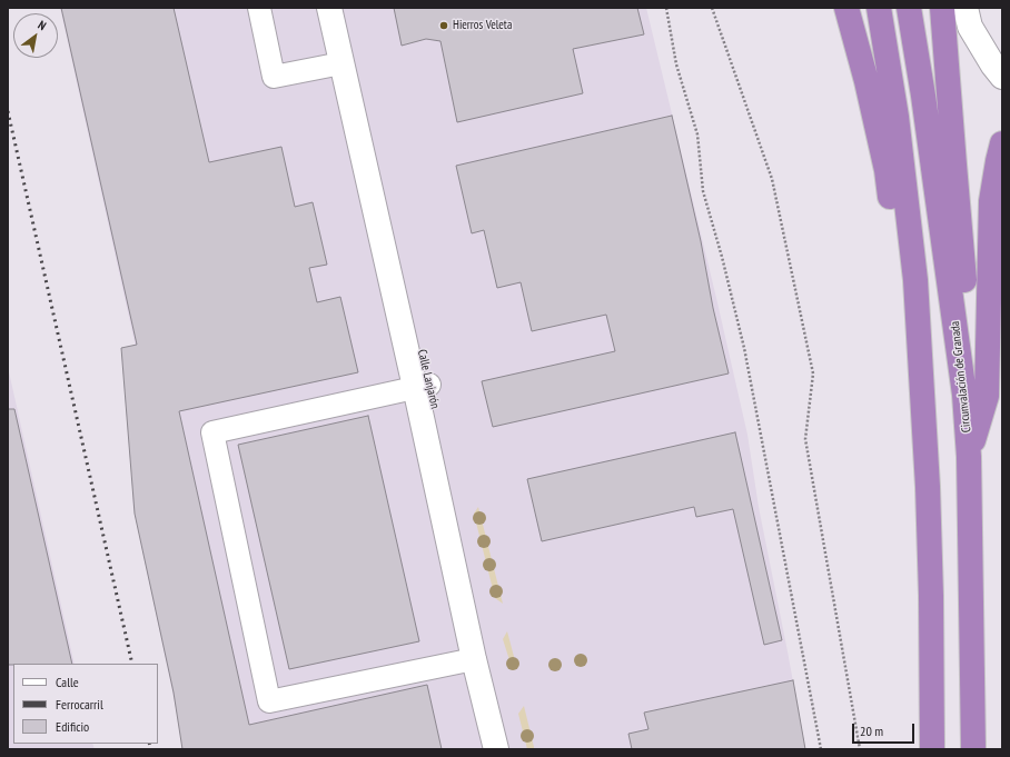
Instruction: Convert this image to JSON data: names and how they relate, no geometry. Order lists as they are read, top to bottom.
{
  "streets": {
    "highway": ["Circunvalación de Granada"],
    "street": ["Calle Lanjarón"]
  },
  "places": ["Hierros Veleta"],
  "legend": ["Calle", "Ferrocarril", "Edificio"],
  "scale_bar": "20 m",
  "north": "top right"
}
